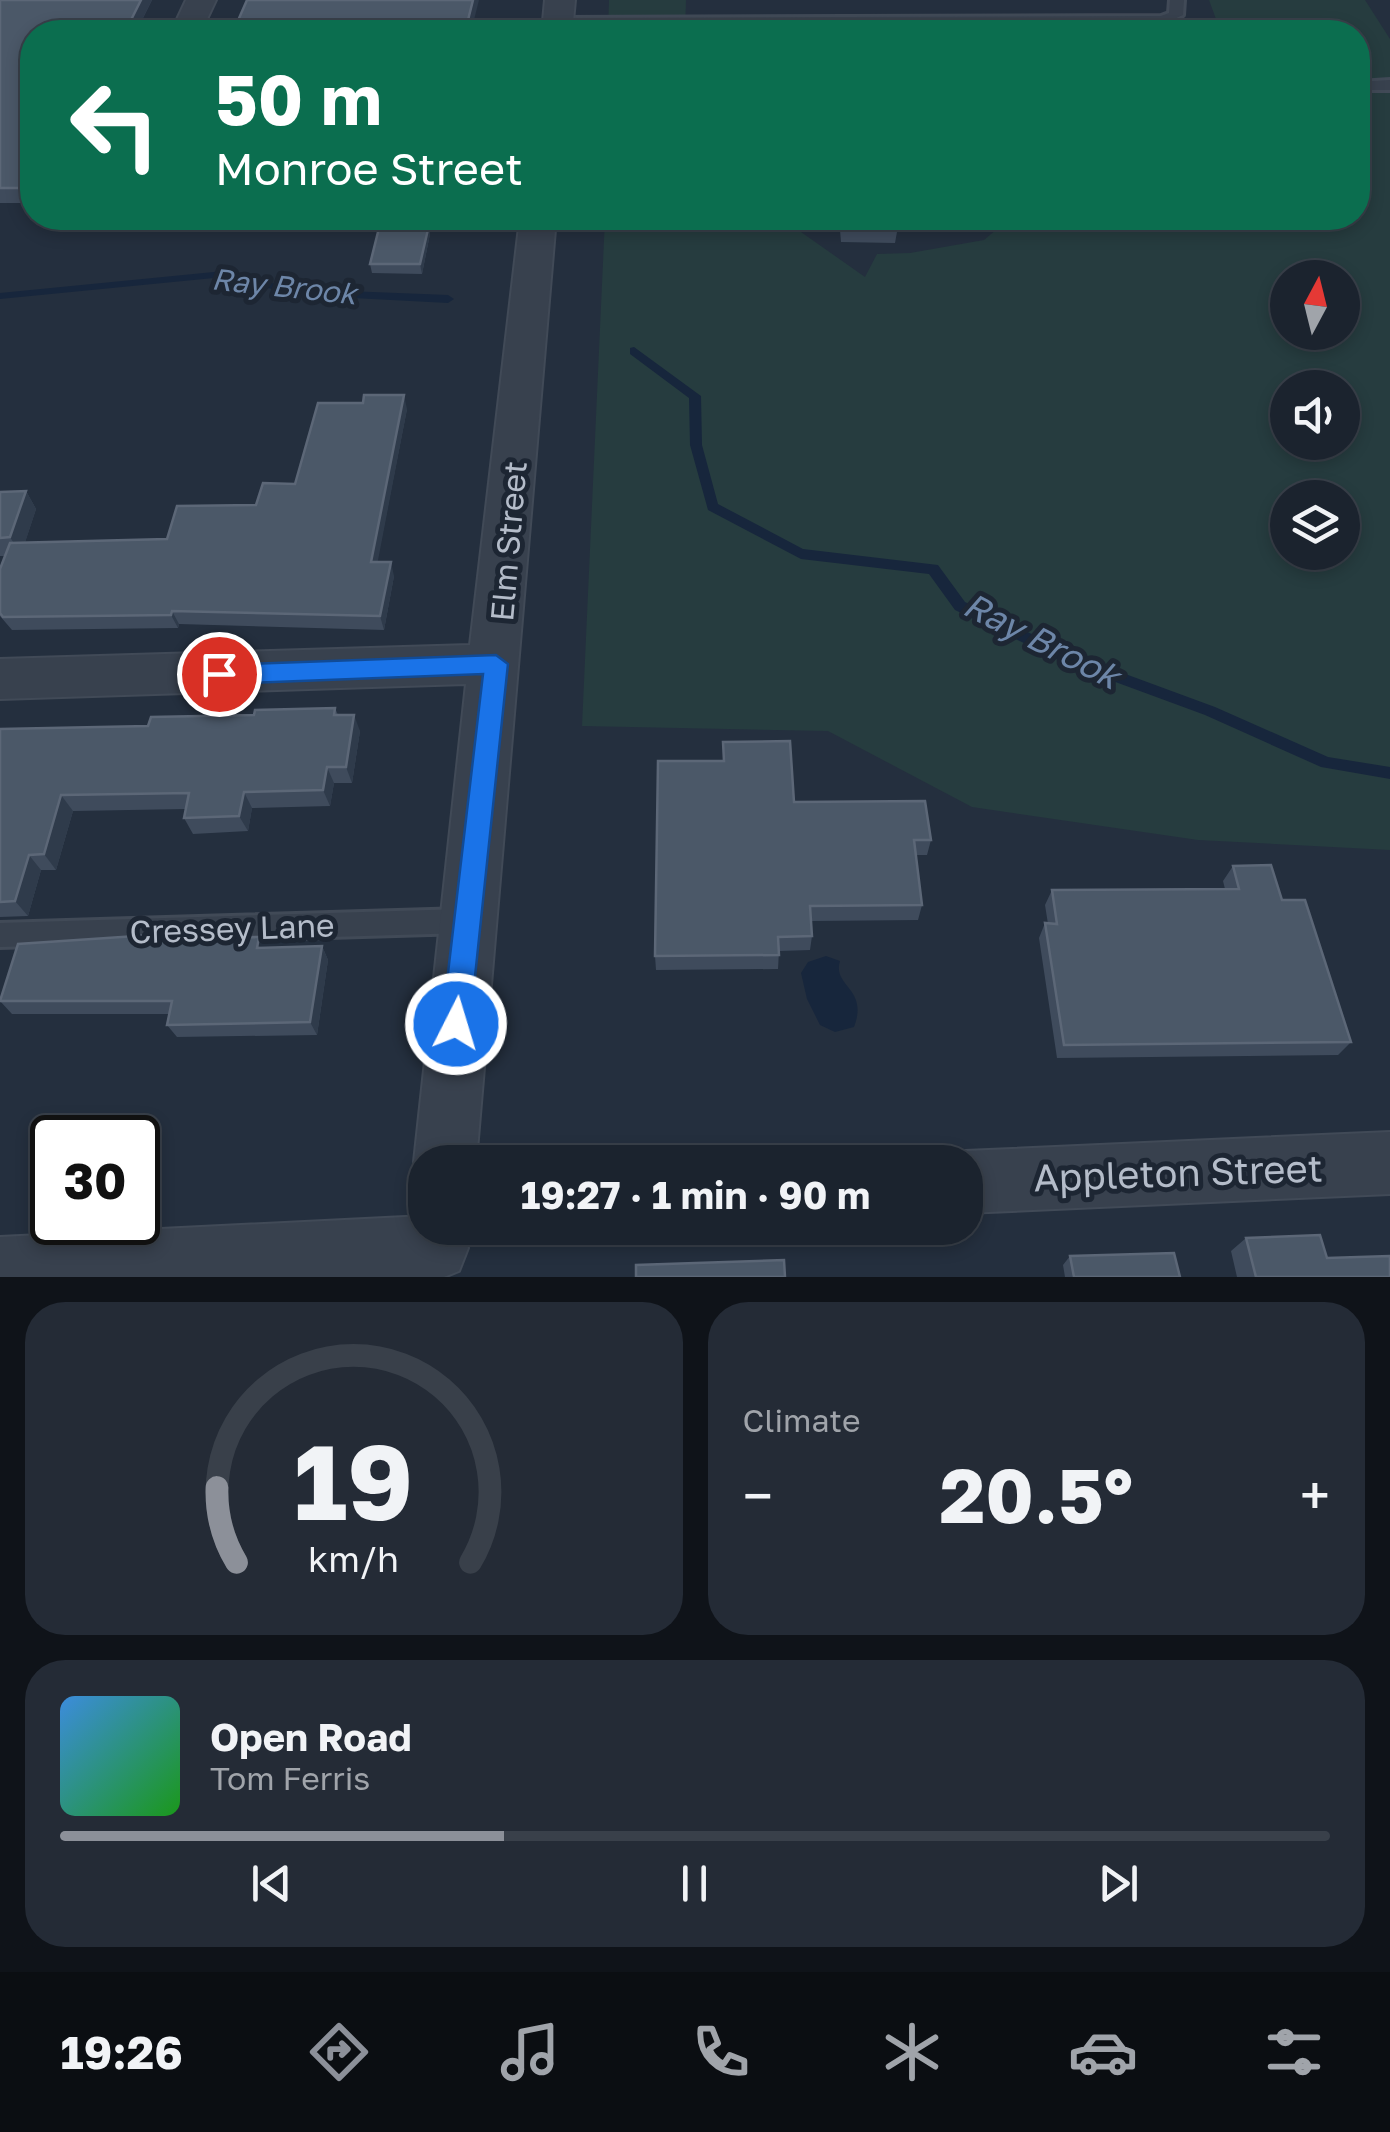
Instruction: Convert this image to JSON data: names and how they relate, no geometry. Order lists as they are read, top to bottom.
{
  "streets": {
    "street": ["Elm Street", "Appleton Street"],
    "lane": ["Cressey Lane"]
  },
  "crossings": [
    ["Elm Street", "Cressey Lane"]
  ],
  "water": ["Ray Brook"],
  "north": "top",
  "page": {
    "turn": ["50 m", "Monroe Street"],
    "limit": "30",
    "trip": "19:27 · 1 min · 90 m",
    "tile": "Climate",
    "heat": ["−", "20.5°", "+"],
    "song": ["Open Road", "Tom Ferris"],
    "tabs": "19:26",
    "gauge": ["19", "km/h"]
  }
}
